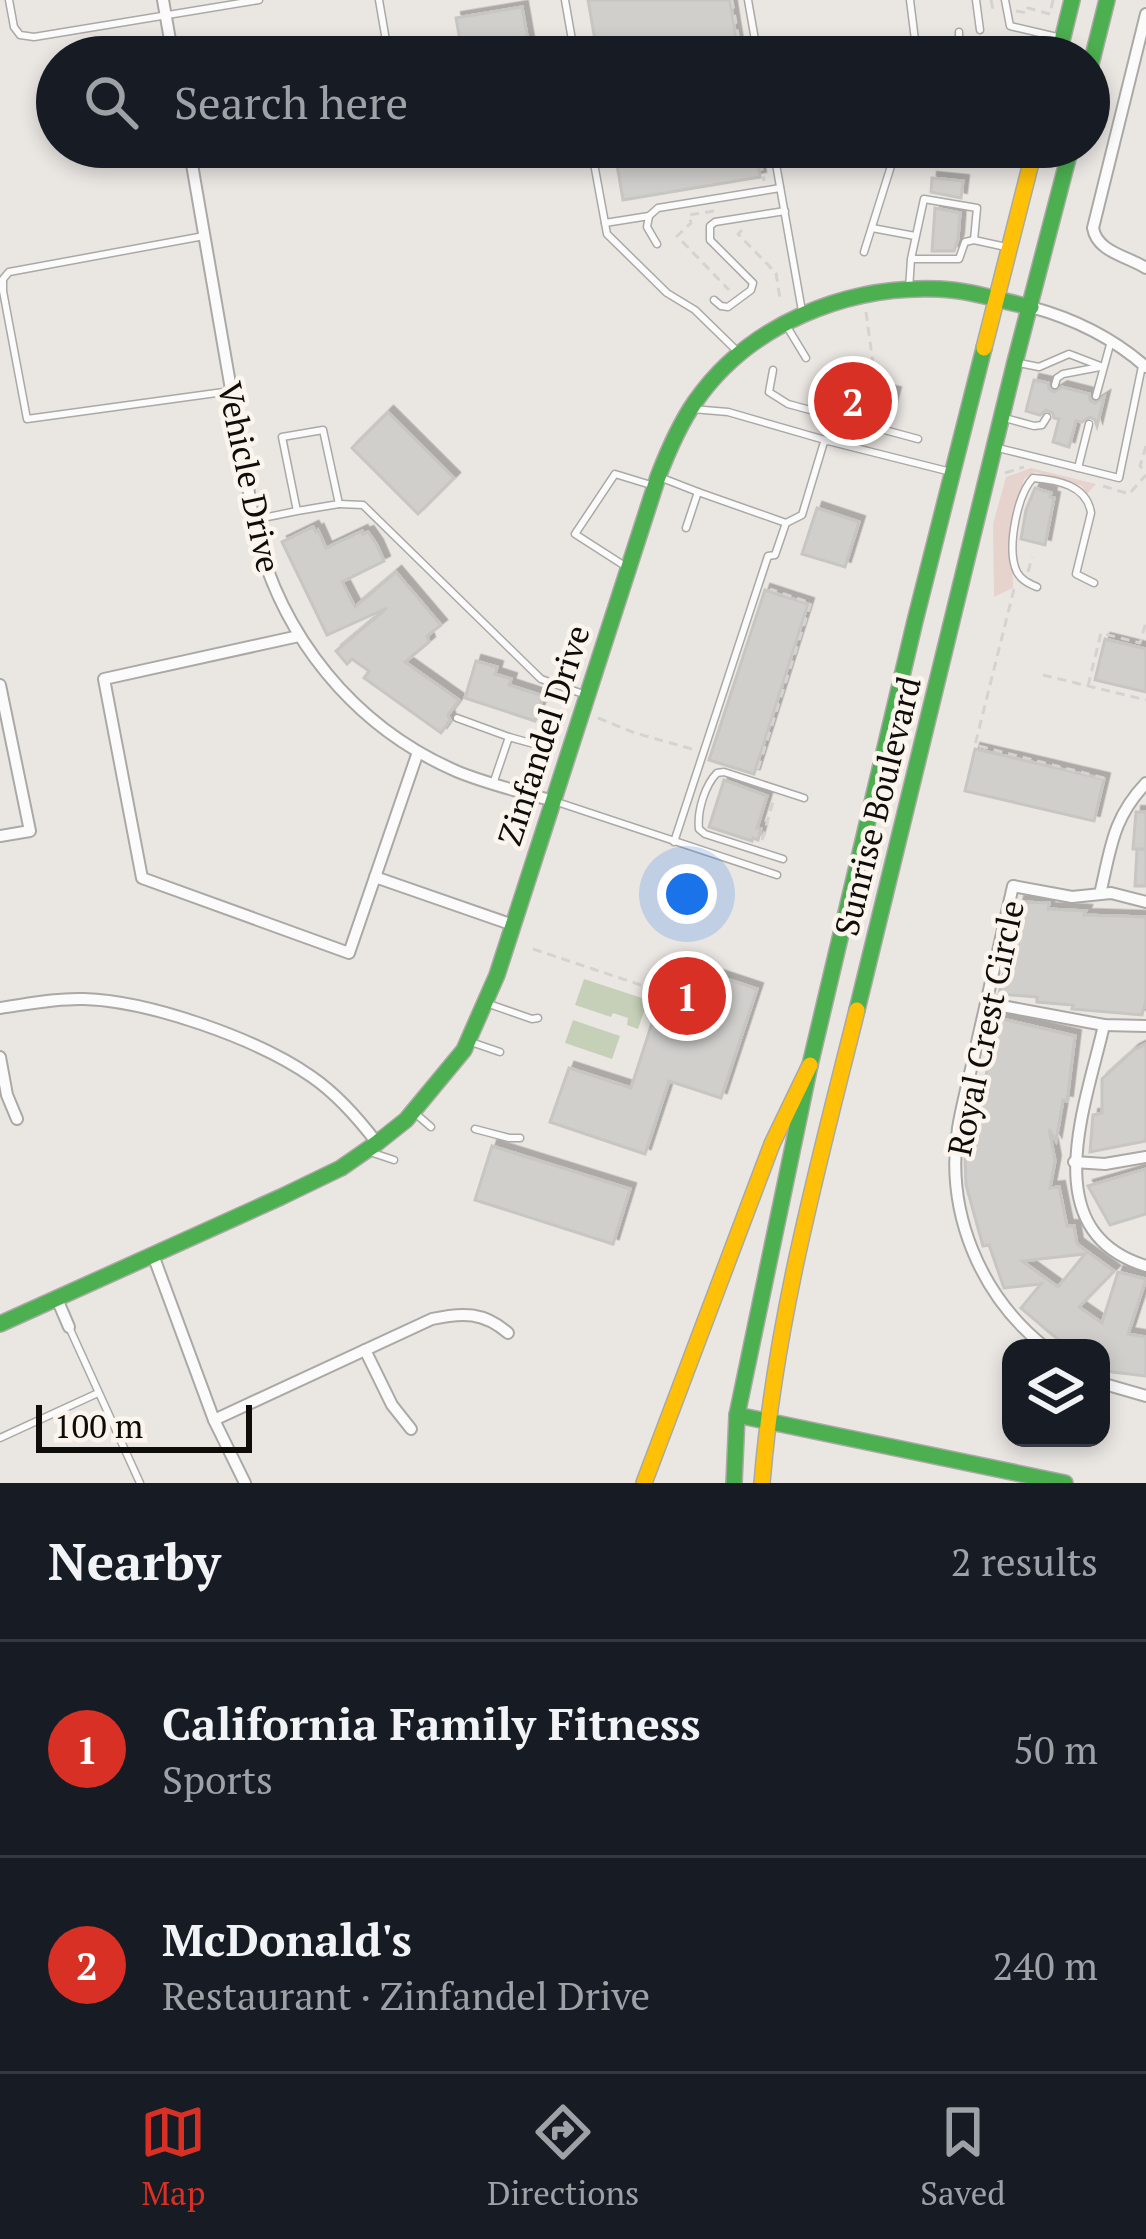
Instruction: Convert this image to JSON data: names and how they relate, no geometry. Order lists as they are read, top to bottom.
{
  "streets": {
    "main road": ["Zinfandel Drive", "Sunrise Boulevard"],
    "street": ["Vehicle Drive", "Royal Crest Circle"]
  },
  "crossings": [
    ["Vehicle Drive", "Zinfandel Drive"],
    ["Zinfandel Drive", "Sunrise Boulevard"]
  ],
  "scale_bar": "100 m",
  "page": {
    "search": "Search here",
    "pins": ["2", "1"],
    "scale": "100 m",
    "heading": ["Nearby", "2 results"],
    "list": [
      {
        "mark": "1",
        "name": "California Family Fitness",
        "note": "Sports",
        "value": "50 m"
      },
      {
        "mark": "2",
        "name": "McDonald's",
        "note": "Restaurant · Zinfandel Drive",
        "value": "240 m"
      }
    ],
    "nav": ["Map", "Directions", "Saved"]
  }
}
